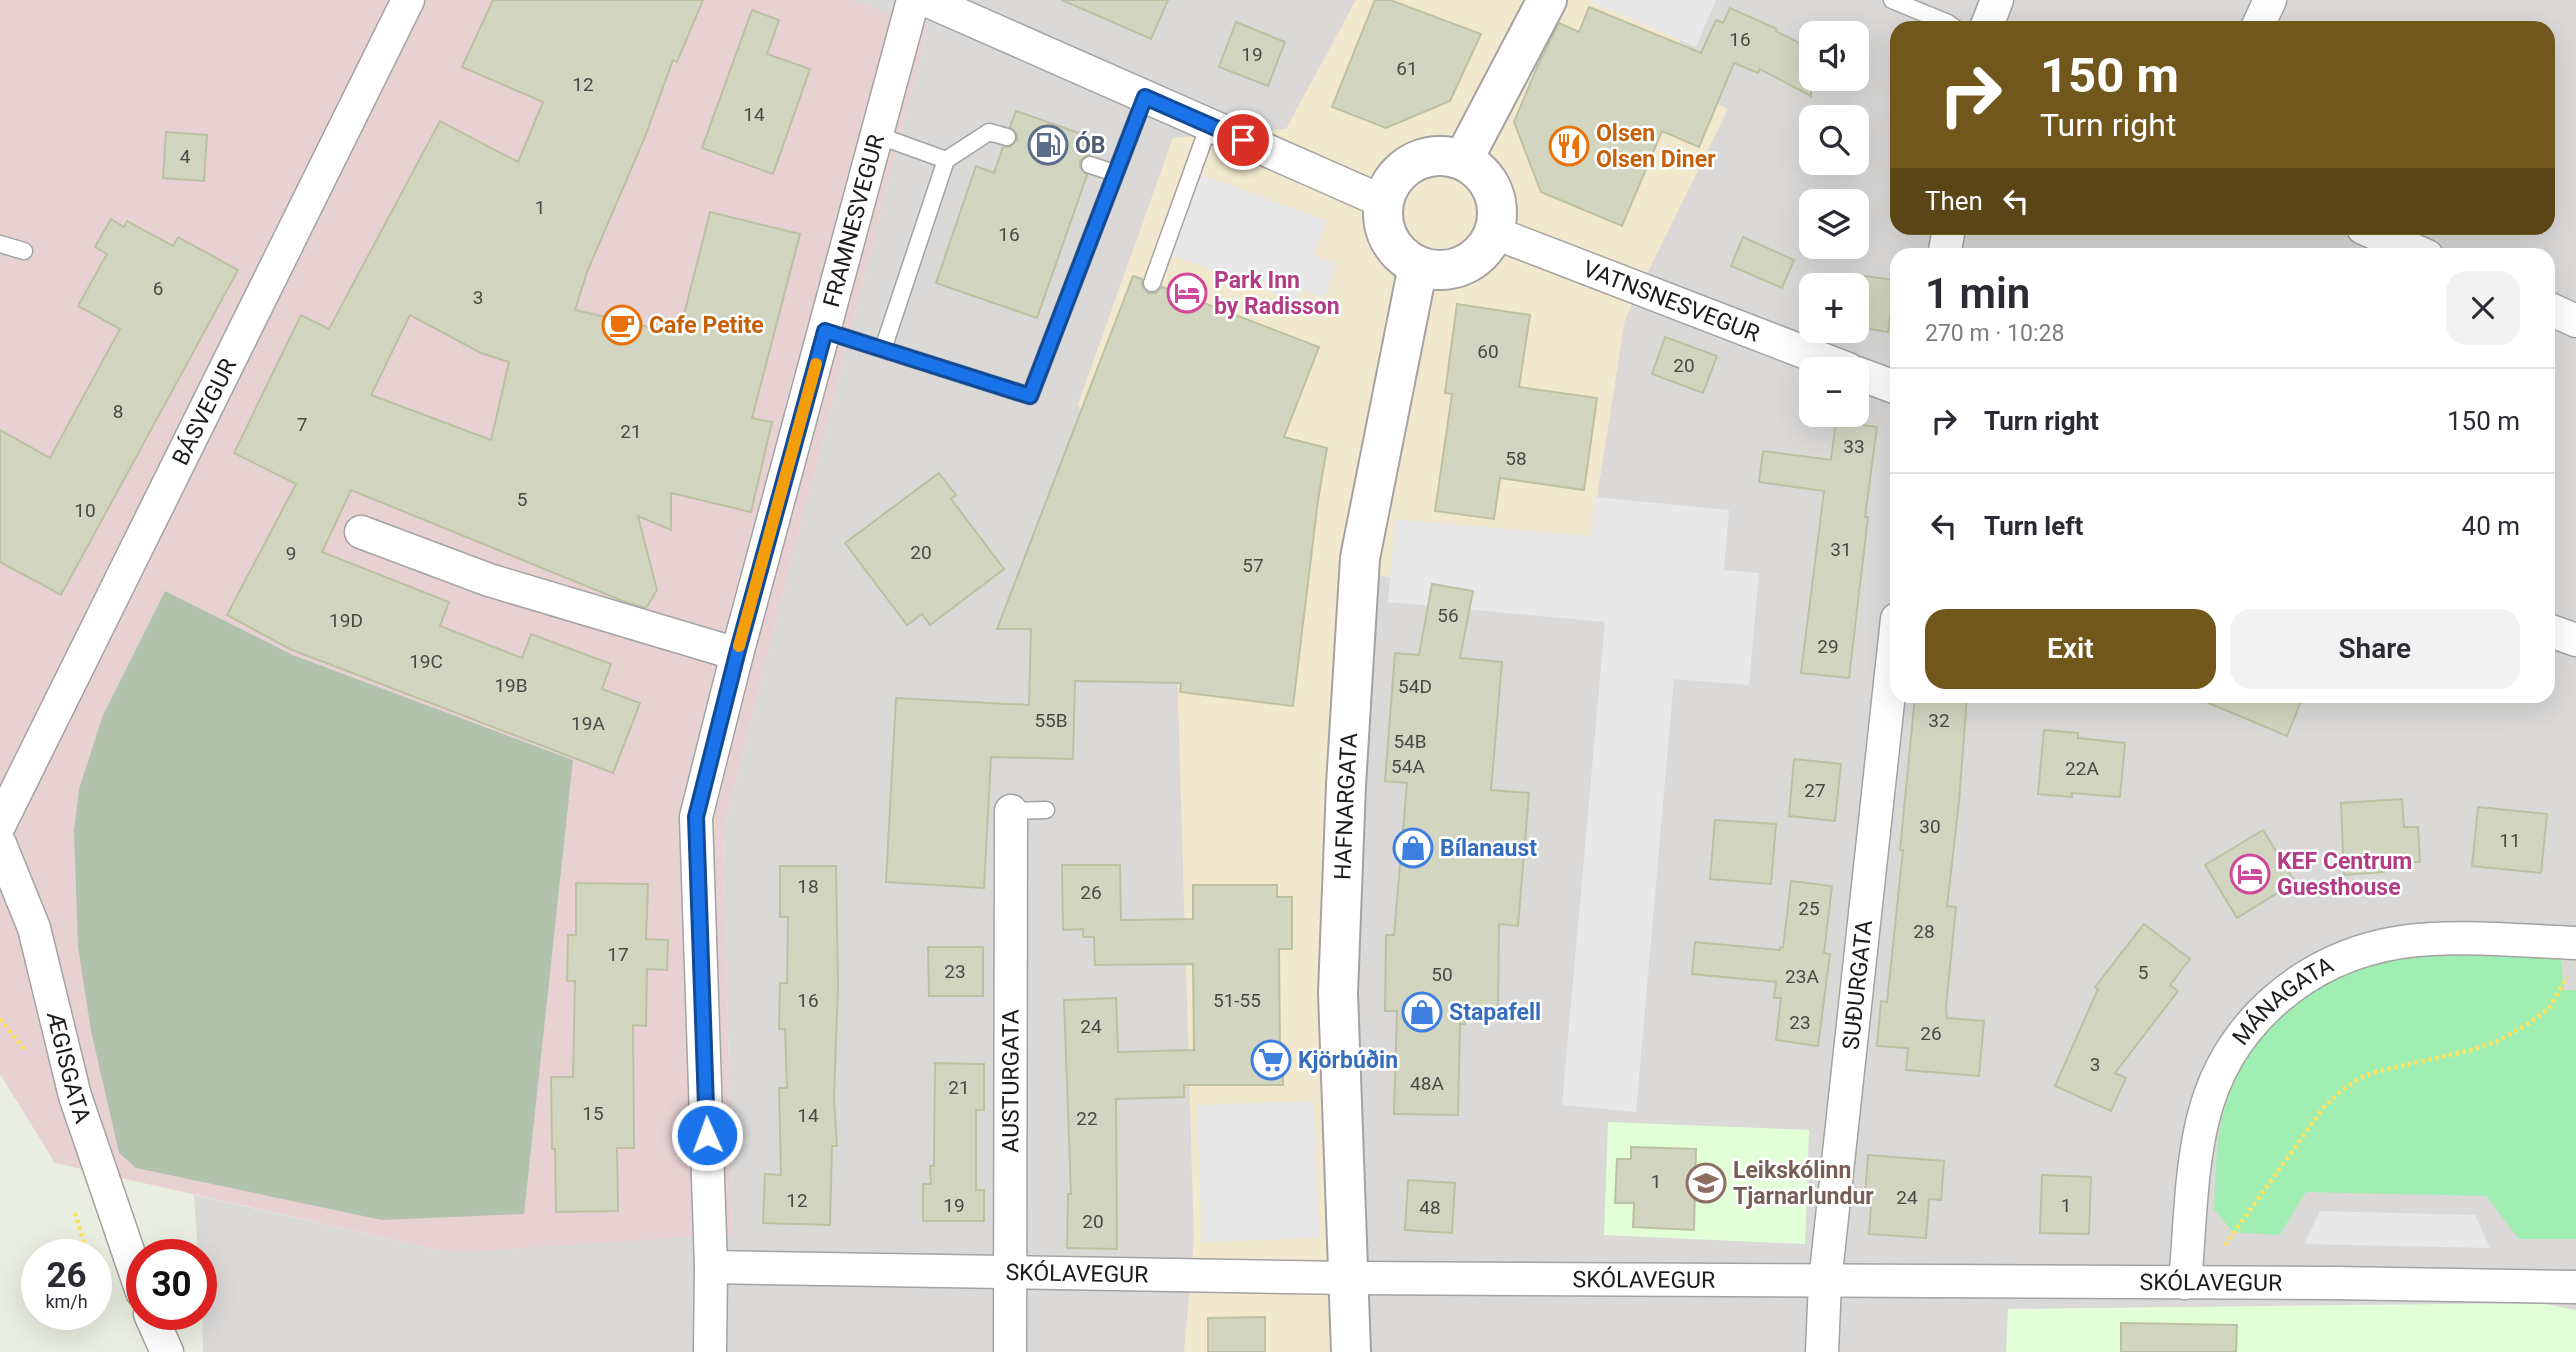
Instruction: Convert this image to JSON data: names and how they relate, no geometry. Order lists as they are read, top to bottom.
{
  "streets": {
    "street": [
      "FRAMNESVEGUR",
      "VATNSNESVEGUR",
      "BÁSVEGUR",
      "HAFNARGATA",
      "SUÐURGATA",
      "MÁNAGATA",
      "ÆGISGATA",
      "AUSTURGATA",
      "SKÓLAVEGUR"
    ]
  },
  "crossings": [
    ["FRAMNESVEGUR", "SKÓLAVEGUR"],
    ["VATNSNESVEGUR", "HAFNARGATA"],
    ["HAFNARGATA", "SKÓLAVEGUR"],
    ["SUÐURGATA", "SKÓLAVEGUR"],
    ["MÁNAGATA", "SKÓLAVEGUR"],
    ["AUSTURGATA", "SKÓLAVEGUR"]
  ],
  "places": {
    "fuel station": ["ÓB"],
    "restaurant": ["Olsen Olsen Diner"],
    "hotel": ["Park Inn by Radisson", "KEF Centrum Guesthouse"],
    "cafe": ["Cafe Petite"],
    "shop": ["Bílanaust", "Stapafell"],
    "supermarket": ["Kjörbúðin"],
    "school or university": ["Leikskólinn Tjarnarlundur"]
  },
  "house_numbers": [
    "16",
    "19",
    "61",
    "12",
    "14",
    "4",
    "1",
    "16",
    "6",
    "3",
    "60",
    "20",
    "8",
    "7",
    "21",
    "33",
    "58",
    "5",
    "10",
    "31",
    "20",
    "9",
    "57",
    "56",
    "19D",
    "29",
    "19C",
    "19B",
    "54D",
    "55B",
    "32",
    "19A",
    "54B",
    "54A",
    "22A",
    "27",
    "30",
    "11",
    "18",
    "26",
    "25",
    "28",
    "17",
    "23",
    "5",
    "50",
    "23A",
    "16",
    "51-55",
    "23",
    "24",
    "26",
    "3",
    "48A",
    "21",
    "15",
    "14",
    "22",
    "1",
    "24",
    "12",
    "19",
    "1",
    "48",
    "20"
  ],
  "page": {
    "map_buttons": ["+", "−"],
    "turn": ["150 m", "Turn right"],
    "then": "Then",
    "heading": ["1 min", "270 m · 10:28"],
    "list": [
      {
        "name": "Turn right",
        "value": "150 m"
      },
      {
        "name": "Turn left",
        "value": "40 m"
      }
    ],
    "buttons": ["Exit", "Share"],
    "speed": "26 km/h",
    "limit": "30"
  }
}
